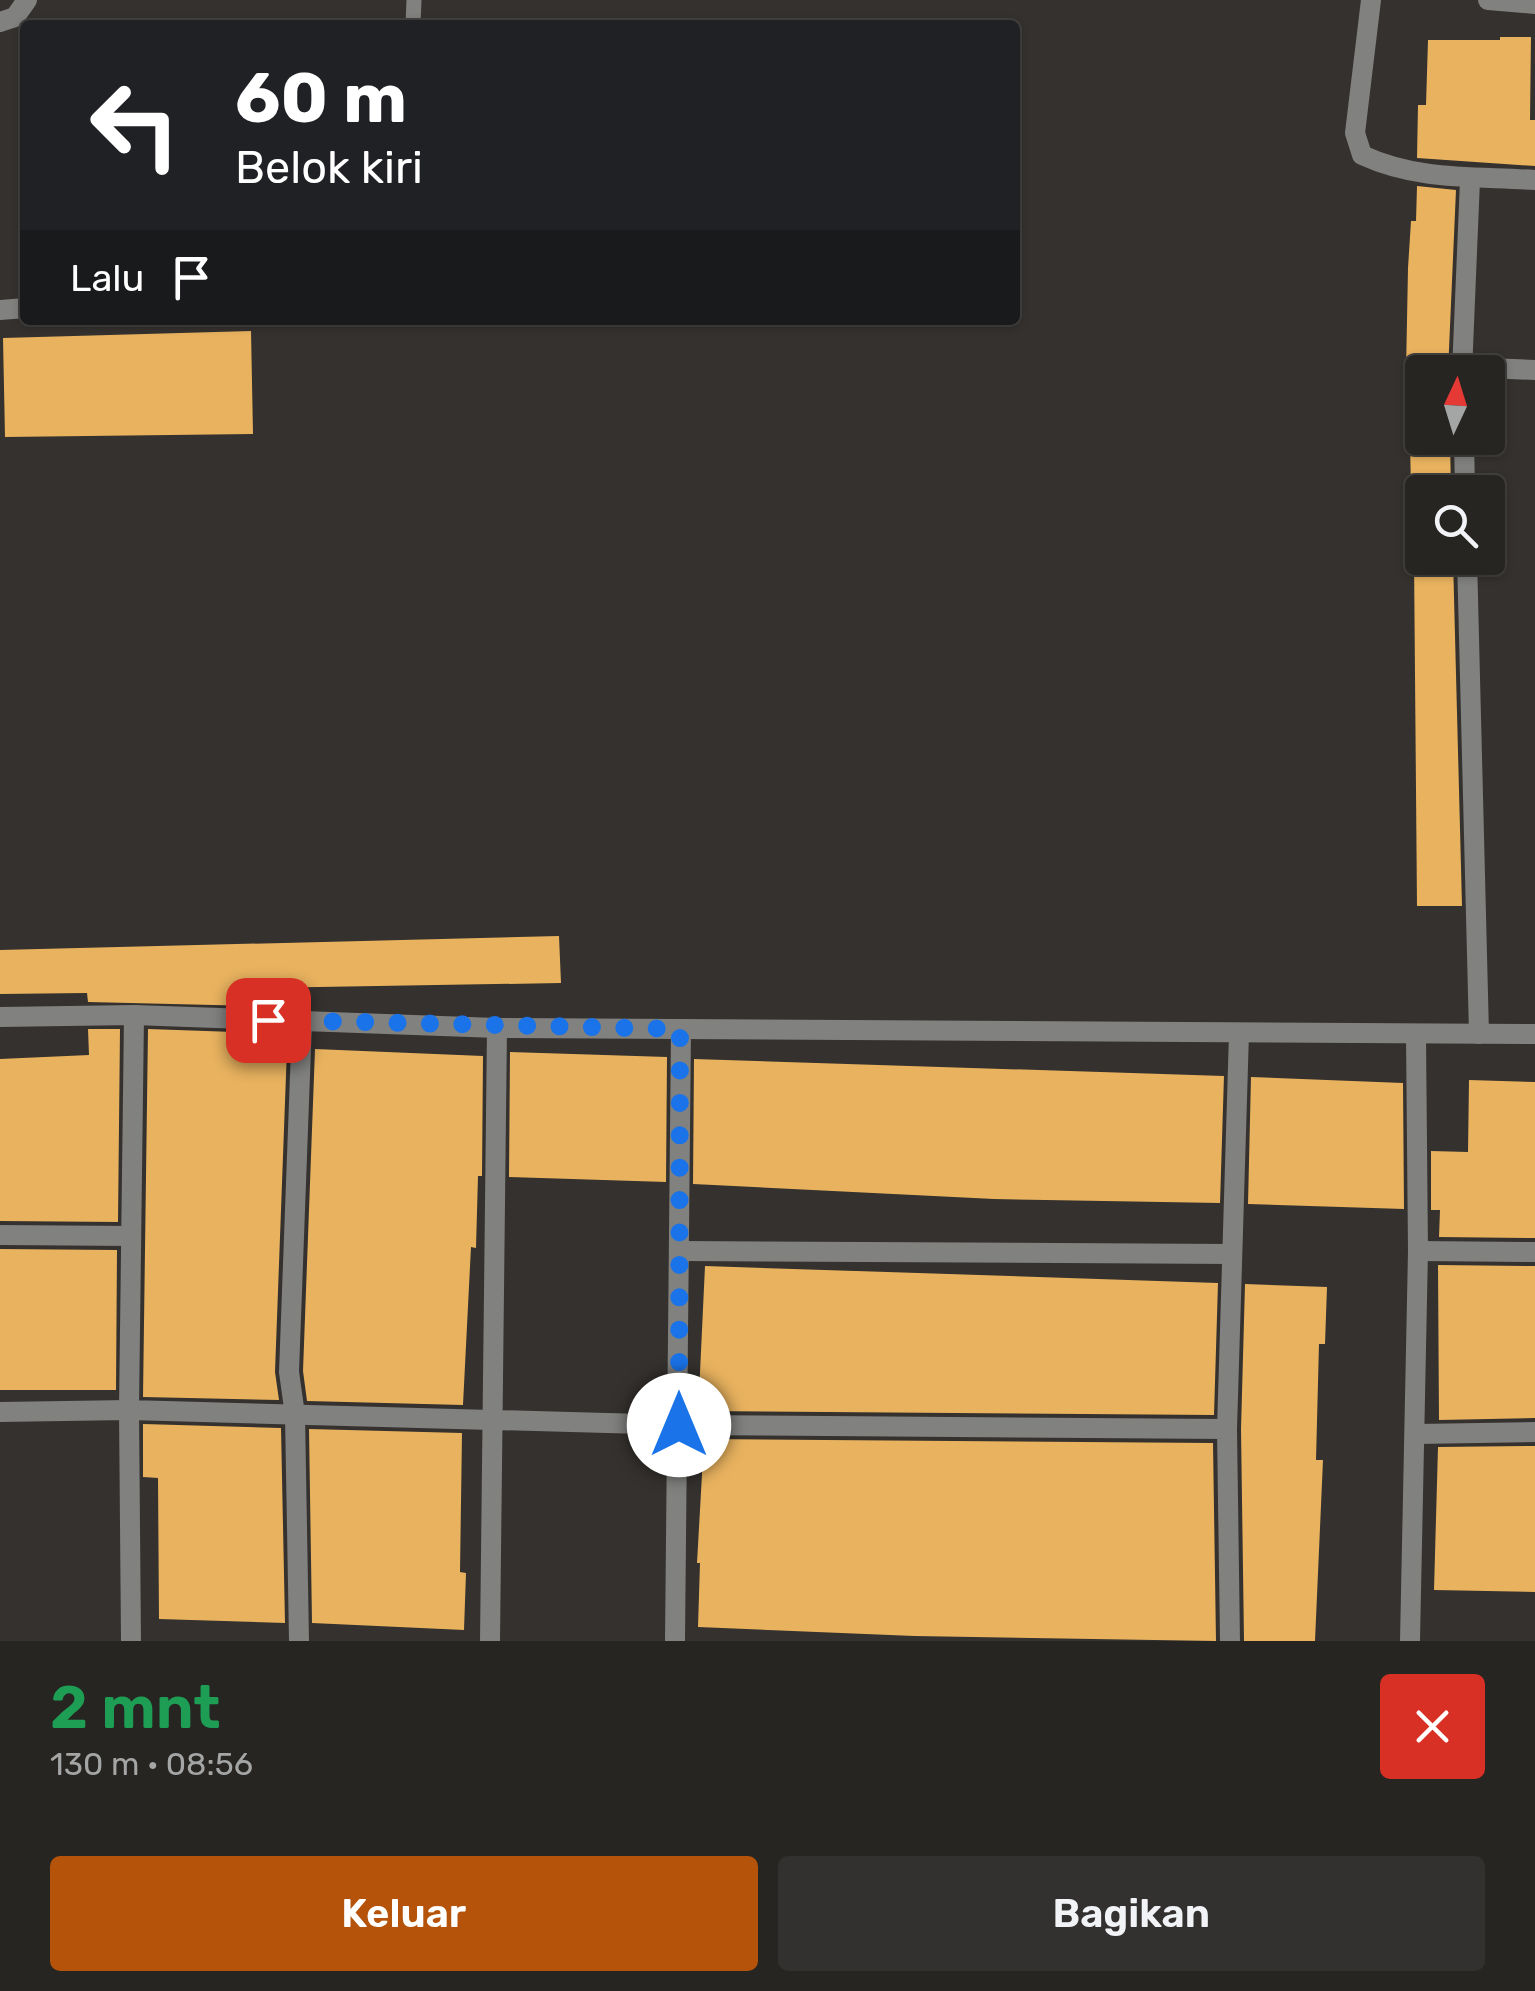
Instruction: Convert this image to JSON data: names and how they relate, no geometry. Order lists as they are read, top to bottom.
{
  "north": "top",
  "page": {
    "turn": ["60 m", "Belok kiri"],
    "then": "Lalu",
    "heading": ["2 mnt", "130 m · 08:56"],
    "buttons": ["Keluar", "Bagikan"]
  }
}
